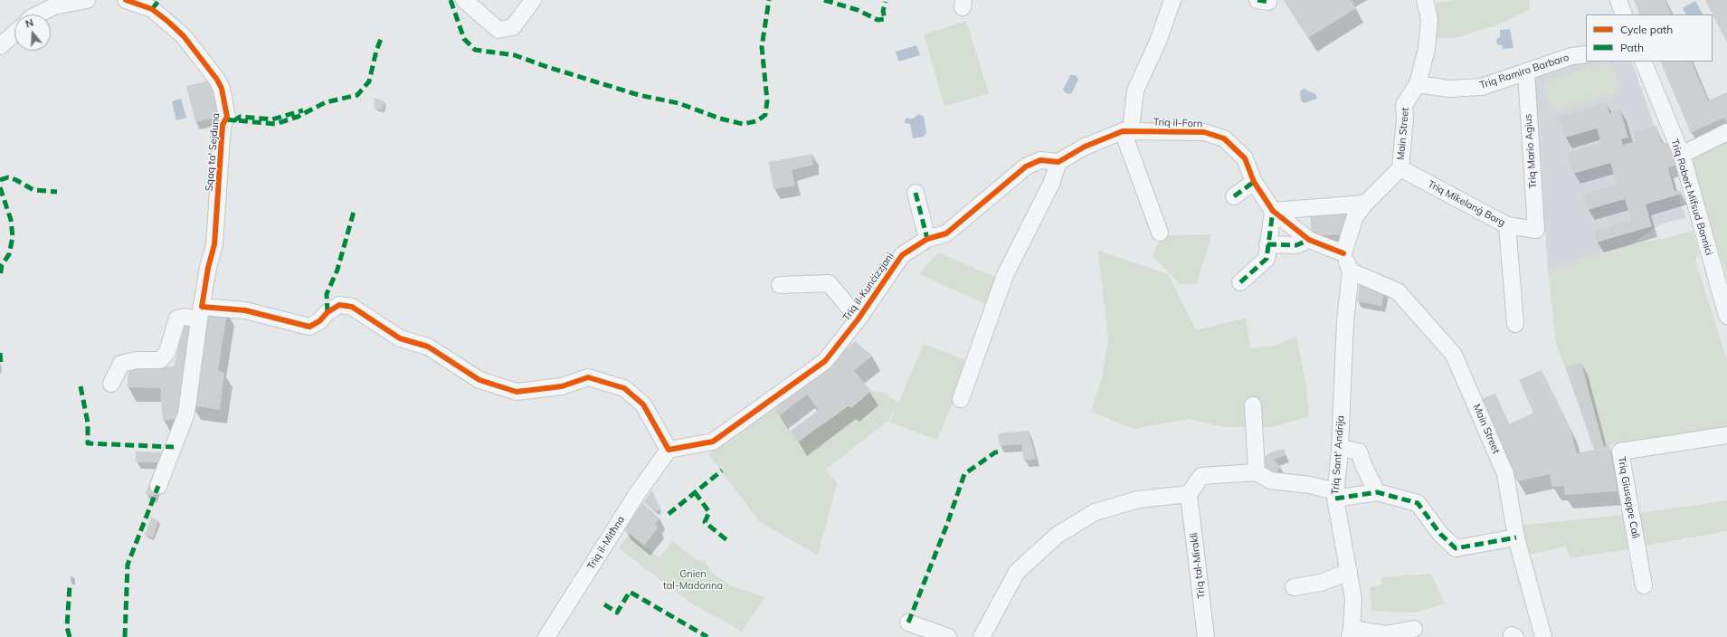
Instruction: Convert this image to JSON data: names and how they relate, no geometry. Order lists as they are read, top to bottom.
{
  "streets": {
    "street": [
      "Triq Ramiro Barbaro",
      "Triq il-Forn",
      "Main Street",
      "Triq Mario Agius",
      "Sqaq ta' Sejduna",
      "Triq Robert Mifsud Bonnici",
      "Triq Mikelanġ Borg",
      "Triq il-Kunċizzjoni",
      "Triq Sant' Andrija",
      "Triq Giuseppe Calì",
      "Triq il-Mitħna",
      "Triq tal-Mirakli"
    ]
  },
  "crossings": [
    ["Triq Ramiro Barbaro", "Main Street"],
    ["Triq Ramiro Barbaro", "Triq Mario Agius"],
    ["Triq il-Forn", "Main Street"],
    ["Main Street", "Triq Mikelanġ Borg"],
    ["Main Street", "Triq Sant' Andrija"],
    ["Triq Mario Agius", "Triq Mikelanġ Borg"],
    ["Triq il-Kunċizzjoni", "Triq il-Mitħna"]
  ],
  "parks": ["Gnien tal-Madonna"],
  "legend": ["Cycle path", "Path"],
  "north": "top"
}
